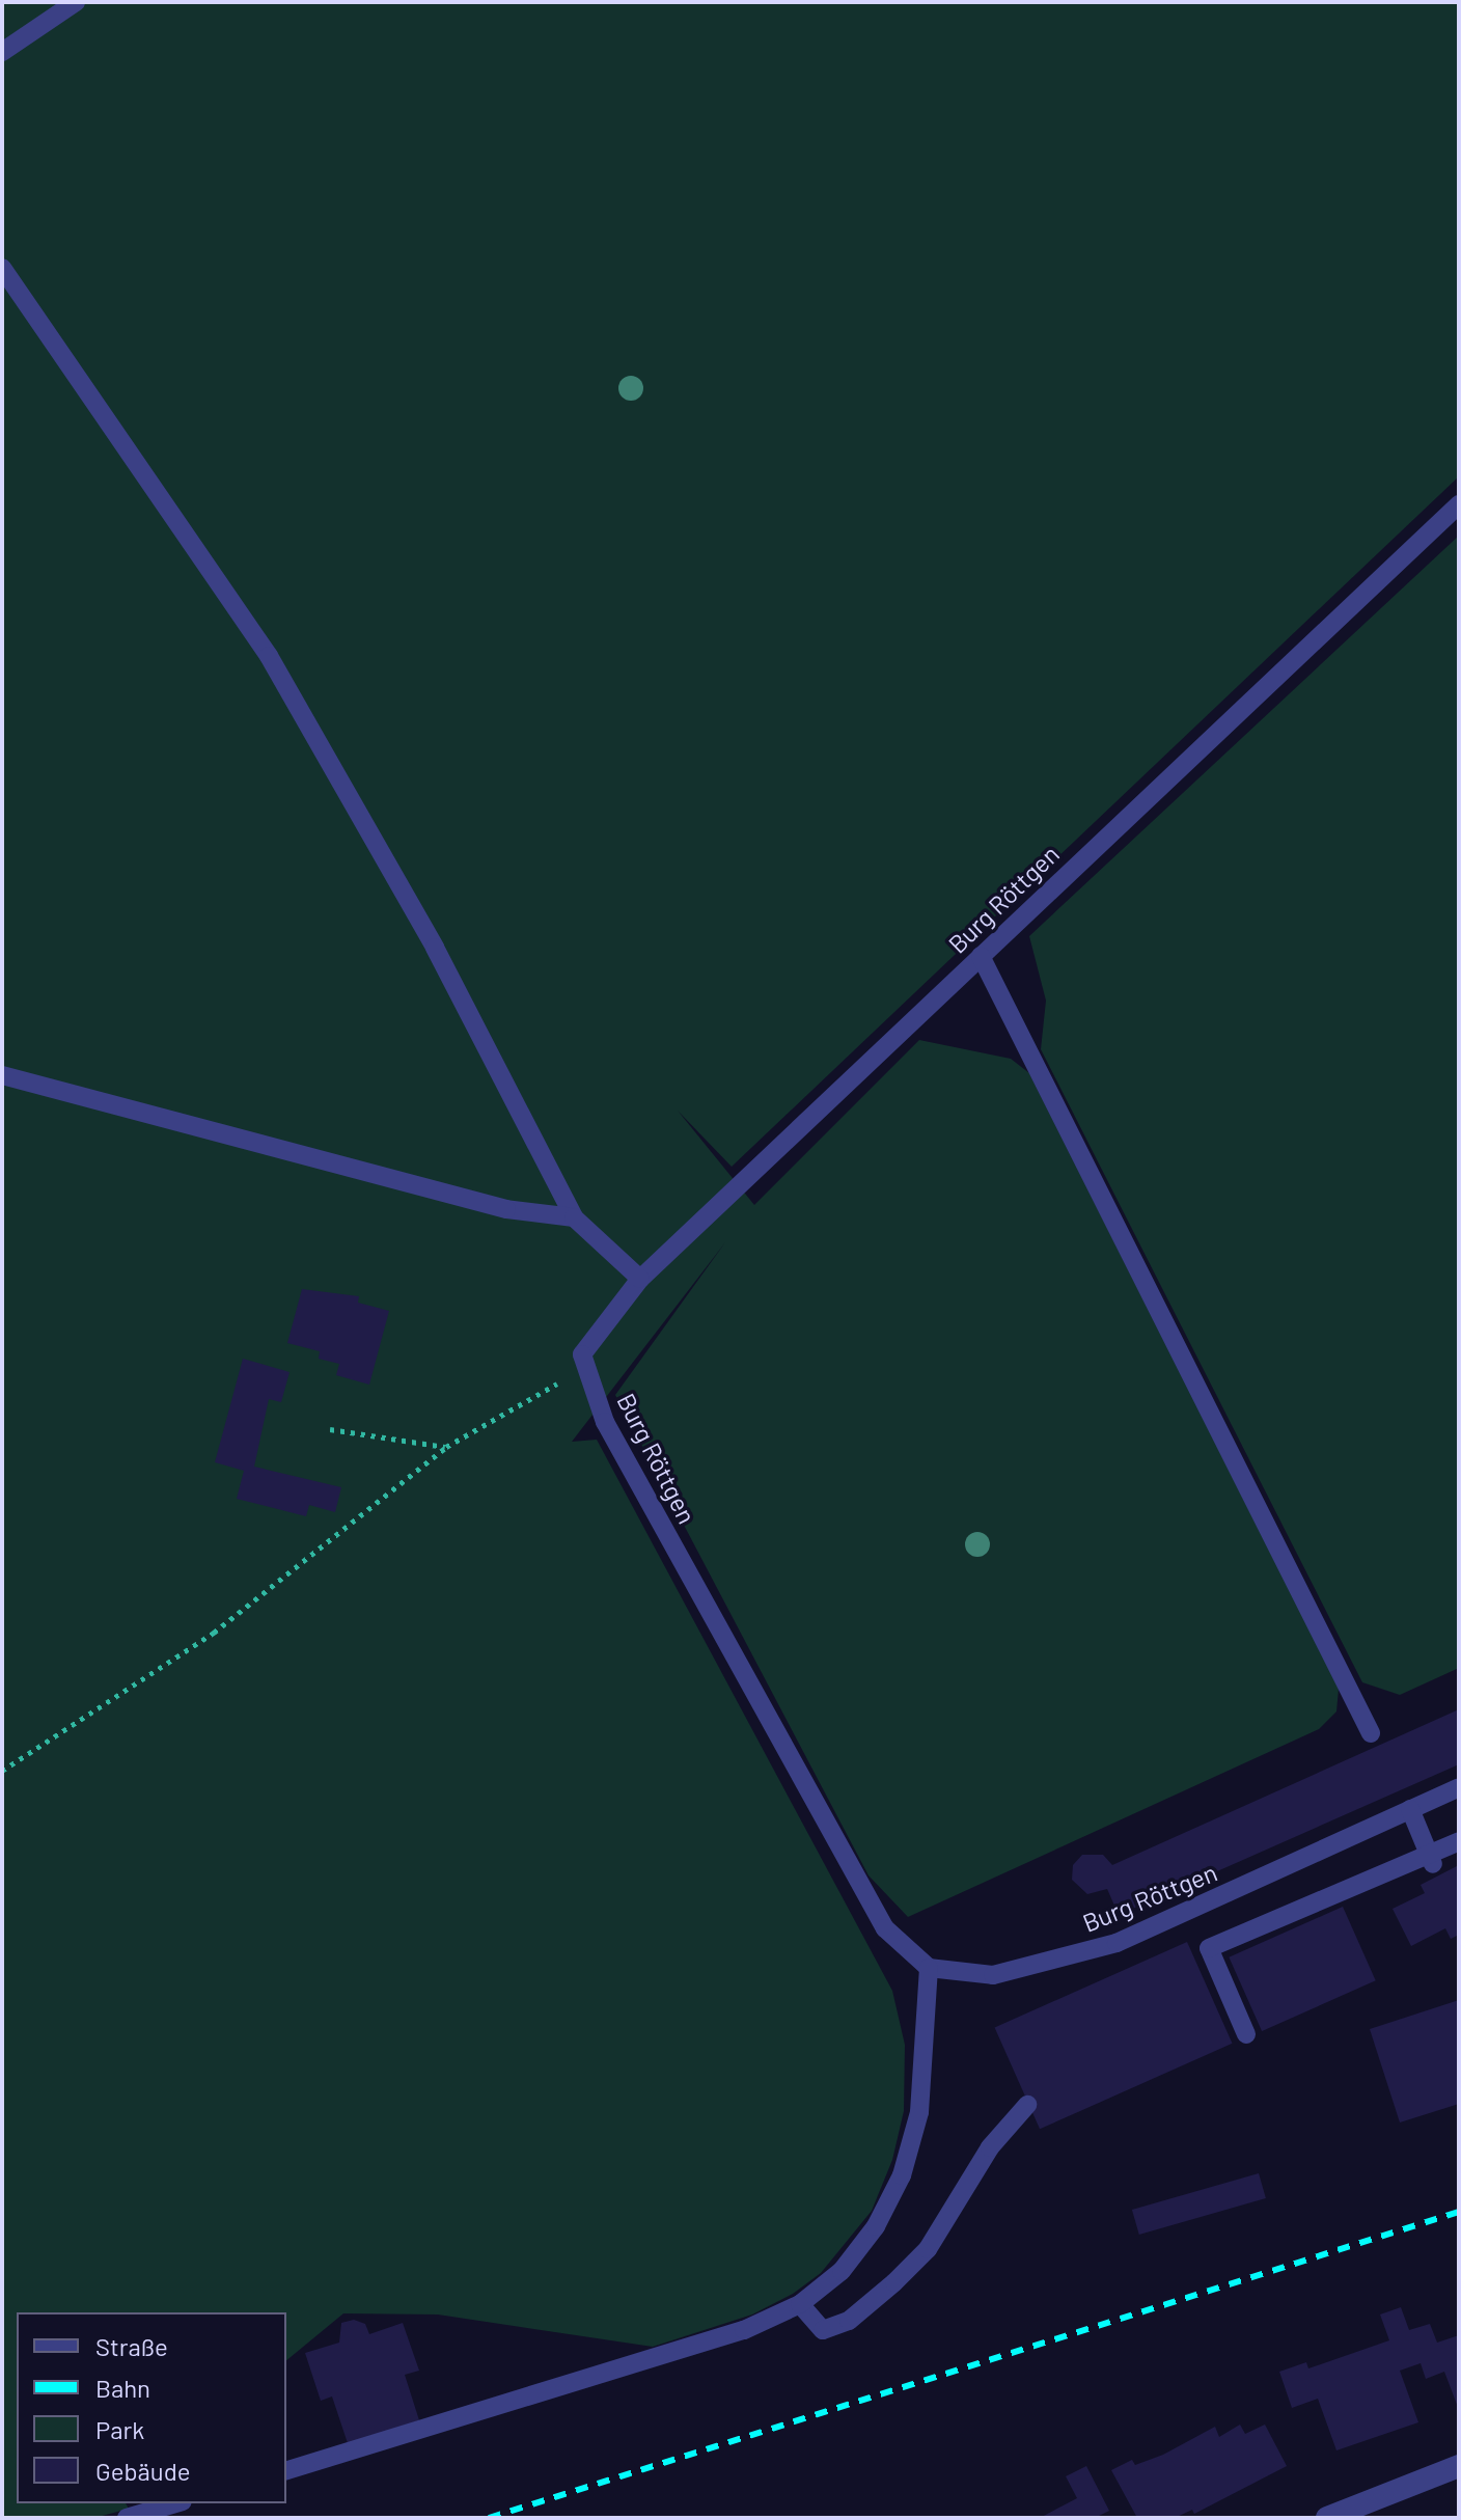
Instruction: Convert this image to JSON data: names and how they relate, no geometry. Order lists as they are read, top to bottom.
{
  "streets": {
    "lane": ["Burg Röttgen"]
  },
  "legend": [
    "Straße",
    "Bahn",
    "Park",
    "Gebäude"
  ]
}
